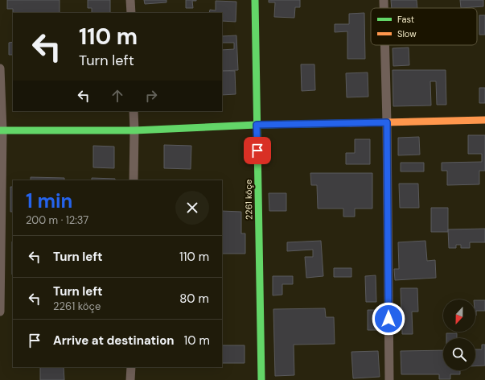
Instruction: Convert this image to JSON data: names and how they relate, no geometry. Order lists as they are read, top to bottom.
{
  "streets": {
    "street": ["2261 köçe"]
  },
  "legend": ["Fast", "Slow"],
  "north": "bottom",
  "page": {
    "turn": ["110 m", "Turn left"],
    "heading": ["1 min", "200 m · 12:37"],
    "list": [
      {
        "name": "Turn left",
        "value": "110 m"
      },
      {
        "name": "Turn left",
        "note": "2261 köçe",
        "value": "80 m"
      },
      {
        "name": "Arrive at destination",
        "value": "10 m"
      }
    ]
  }
}
